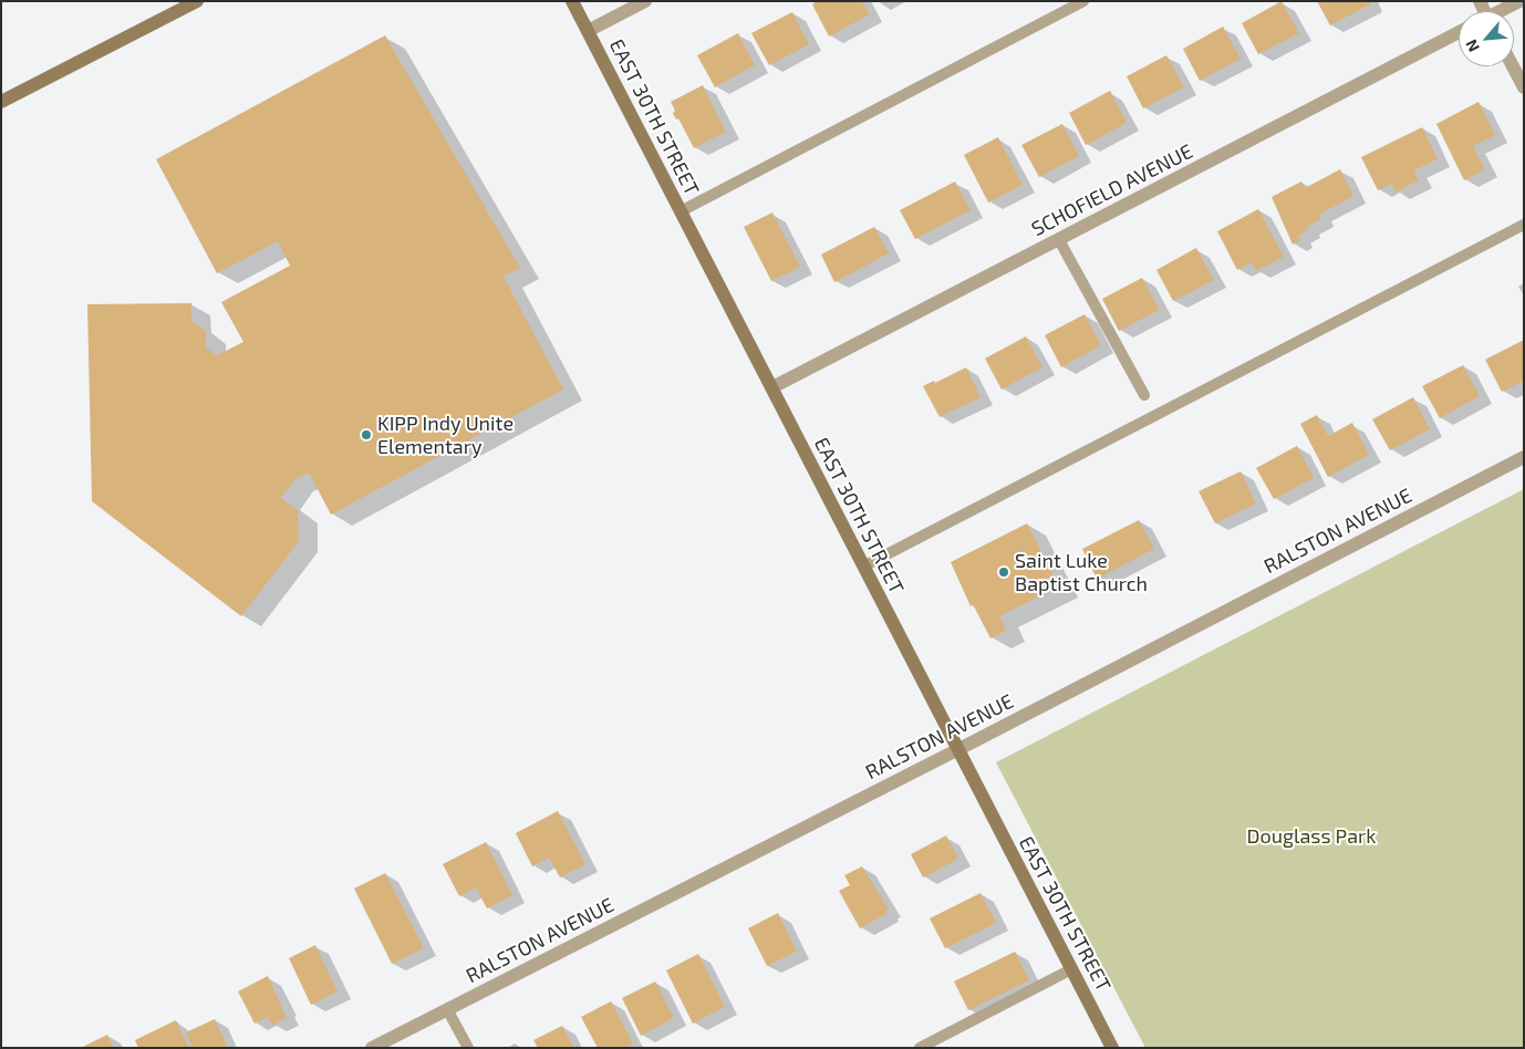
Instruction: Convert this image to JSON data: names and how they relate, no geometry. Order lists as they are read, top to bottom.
{
  "streets": {
    "main road": ["EAST 30TH STREET"],
    "street": ["SCHOFIELD AVENUE", "RALSTON AVENUE"]
  },
  "crossings": [
    ["EAST 30TH STREET", "SCHOFIELD AVENUE"],
    ["EAST 30TH STREET", "RALSTON AVENUE"]
  ],
  "parks": ["Douglass Park"],
  "places": ["KIPP Indy Unite Elementary", "Saint Luke Baptist Church"],
  "north": "bottom left"
}
